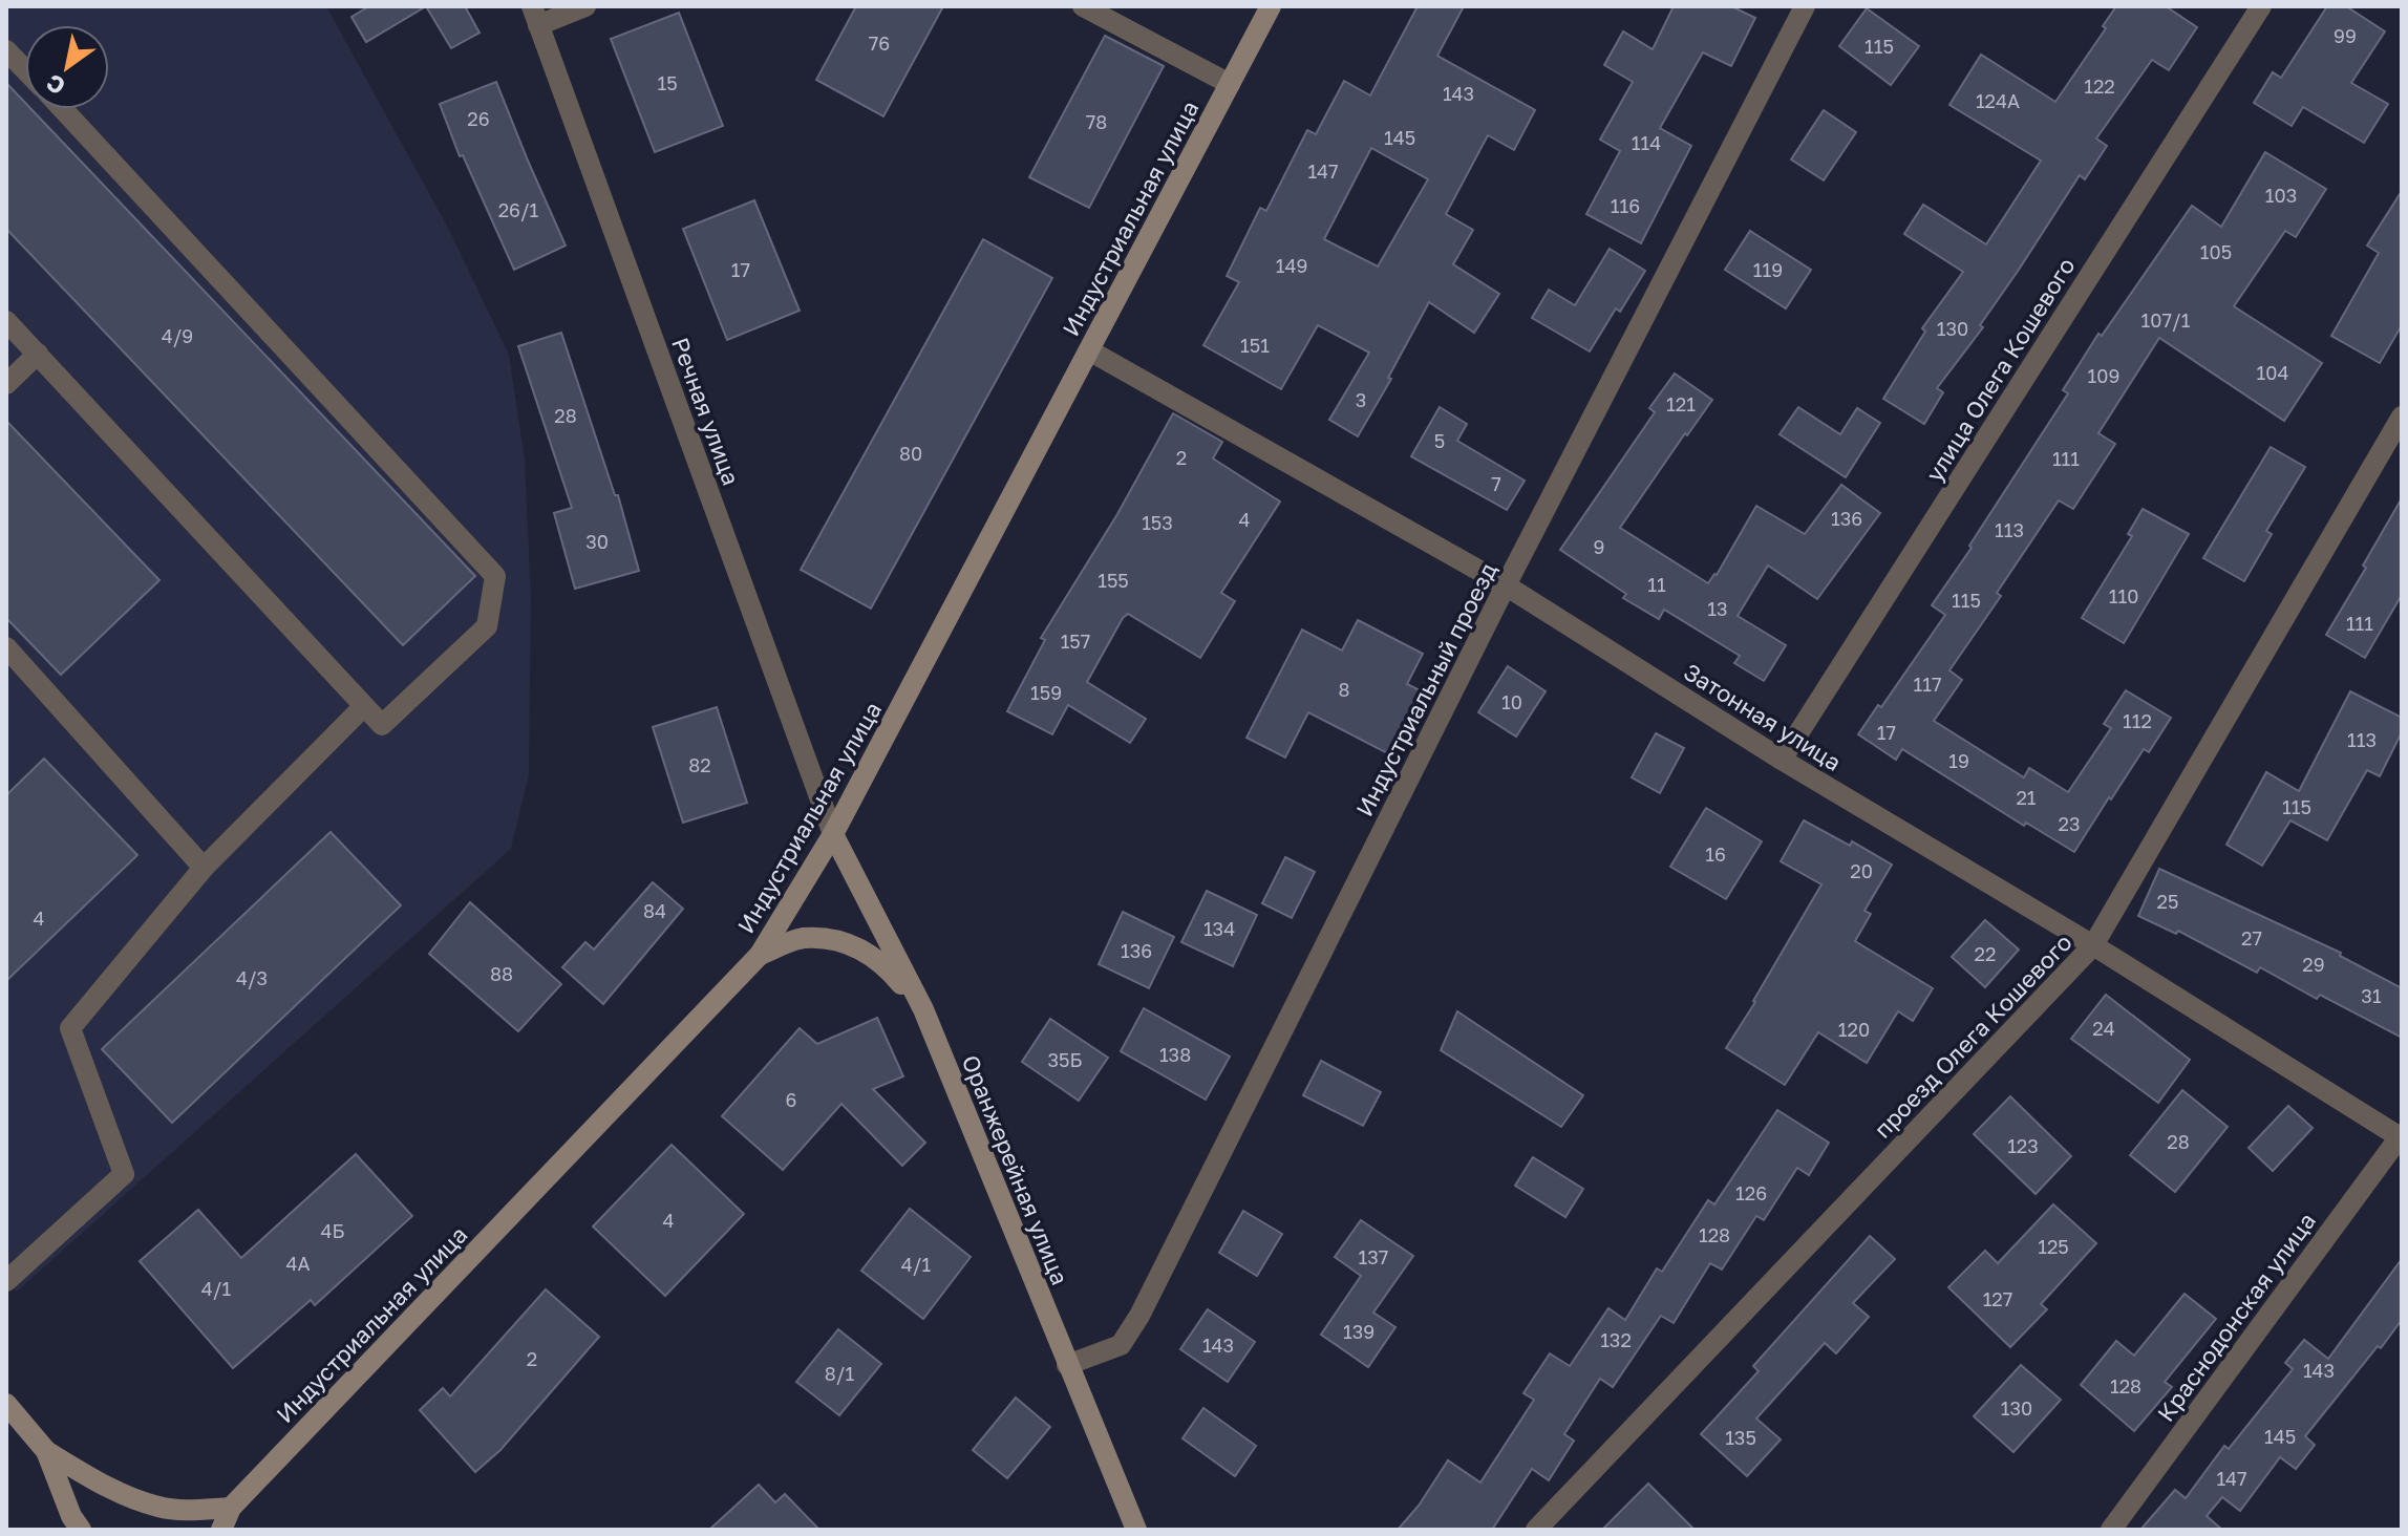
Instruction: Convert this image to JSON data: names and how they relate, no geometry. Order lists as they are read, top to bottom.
{
  "streets": {
    "main road": ["Индустриальная улица", "Оранжерейная улица"],
    "street": [
      "улица Олега Кошевого",
      "Речная улица",
      "Индустриальный проезд",
      "Затонная улица",
      "проезд Олега Кошевого",
      "Краснодонская улица"
    ]
  },
  "crossings": [
    ["Индустриальная улица", "Речная улица"],
    ["Индустриальная улица", "Затонная улица"],
    ["Индустриальная улица", "Оранжерейная улица"],
    ["улица Олега Кошевого", "Затонная улица"],
    ["Речная улица", "Оранжерейная улица"],
    ["Индустриальный проезд", "Затонная улица"],
    ["Индустриальный проезд", "Оранжерейная улица"],
    ["Затонная улица", "проезд Олега Кошевого"],
    ["Затонная улица", "Краснодонская улица"]
  ],
  "house_numbers": [
    "99",
    "76",
    "115",
    "15",
    "122",
    "143",
    "124А",
    "26",
    "78",
    "145",
    "114",
    "147",
    "103",
    "116",
    "26/1",
    "105",
    "149",
    "17",
    "119",
    "107/1",
    "130",
    "4/9",
    "151",
    "104",
    "109",
    "3",
    "121",
    "28",
    "5",
    "80",
    "2",
    "111",
    "7",
    "136",
    "4",
    "153",
    "113",
    "30",
    "9",
    "155",
    "11",
    "110",
    "115",
    "13",
    "111",
    "157",
    "117",
    "8",
    "159",
    "10",
    "112",
    "17",
    "113",
    "19",
    "82",
    "21",
    "115",
    "23",
    "16",
    "20",
    "25",
    "84",
    "4",
    "134",
    "27",
    "136",
    "22",
    "29",
    "88",
    "4/3",
    "31",
    "24",
    "120",
    "138",
    "35Б",
    "6",
    "28",
    "123",
    "126",
    "4",
    "4Б",
    "128",
    "125",
    "137",
    "4А",
    "4/1",
    "4/1",
    "127",
    "139",
    "132",
    "143",
    "2",
    "143",
    "8/1",
    "128",
    "130",
    "145",
    "135",
    "147"
  ],
  "north": "bottom left"
}
